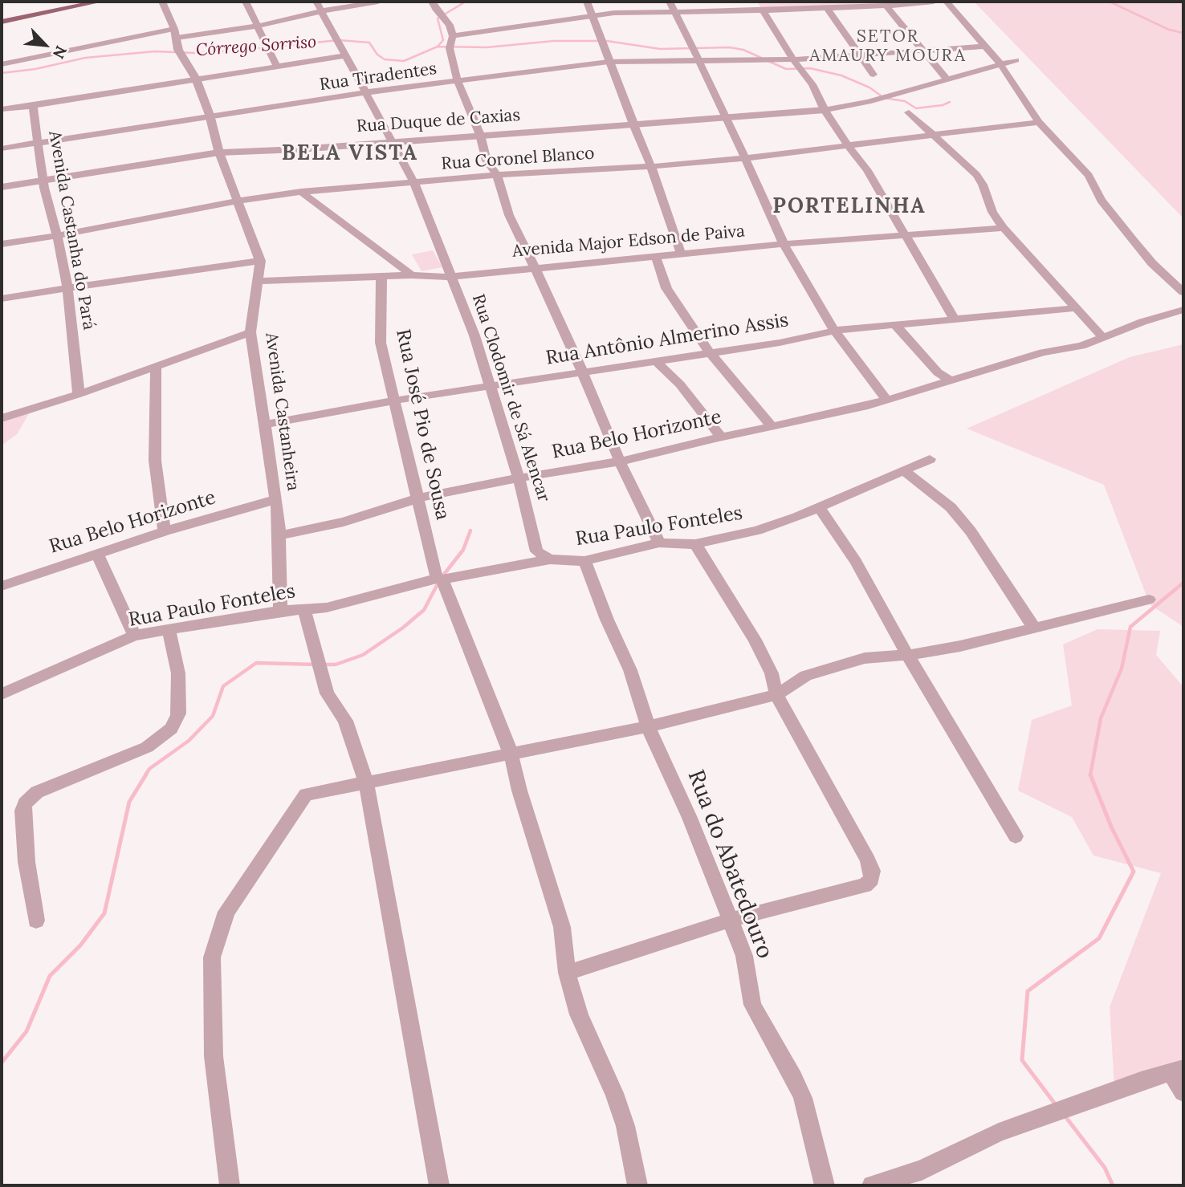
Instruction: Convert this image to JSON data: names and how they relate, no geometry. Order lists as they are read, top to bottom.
{
  "streets": {
    "street": [
      "Rua Tiradentes",
      "Rua Duque de Caxias",
      "Rua Coronel Blanco",
      "Avenida Castanha do Pará",
      "Avenida Major Edson de Paiva",
      "Rua Antônio Almerino Assis",
      "Rua Clodomir de Sá Alencar",
      "Avenida Castanheira",
      "Rua José Pio de Sousa",
      "Rua Belo Horizonte",
      "Rua Paulo Fonteles",
      "Rua do Abatedouro"
    ]
  },
  "crossings": [
    ["Rua Tiradentes", "Avenida Castanha do Pará"],
    ["Rua Tiradentes", "Rua Clodomir de Sá Alencar"],
    ["Rua Tiradentes", "Avenida Castanheira"],
    ["Rua Duque de Caxias", "Avenida Castanha do Pará"],
    ["Rua Duque de Caxias", "Rua Clodomir de Sá Alencar"],
    ["Rua Duque de Caxias", "Avenida Castanheira"],
    ["Rua Coronel Blanco", "Avenida Castanha do Pará"],
    ["Rua Coronel Blanco", "Rua Clodomir de Sá Alencar"],
    ["Rua Coronel Blanco", "Avenida Castanheira"],
    ["Avenida Major Edson de Paiva", "Rua Clodomir de Sá Alencar"],
    ["Avenida Major Edson de Paiva", "Avenida Castanheira"],
    ["Avenida Major Edson de Paiva", "Rua José Pio de Sousa"],
    ["Rua Antônio Almerino Assis", "Rua Clodomir de Sá Alencar"],
    ["Rua Antônio Almerino Assis", "Avenida Castanheira"],
    ["Rua Antônio Almerino Assis", "Rua José Pio de Sousa"],
    ["Rua Clodomir de Sá Alencar", "Rua Belo Horizonte"],
    ["Rua Clodomir de Sá Alencar", "Rua Paulo Fonteles"],
    ["Avenida Castanheira", "Rua Belo Horizonte"],
    ["Avenida Castanheira", "Rua Paulo Fonteles"],
    ["Rua José Pio de Sousa", "Rua Belo Horizonte"],
    ["Rua José Pio de Sousa", "Rua Paulo Fonteles"],
    ["Rua Paulo Fonteles", "Rua do Abatedouro"]
  ],
  "districts": ["SETOR AMAURY MOURA", "BELA VISTA", "PORTELINHA"],
  "water": ["Córrego Sorriso"],
  "north": "bottom right"
}
